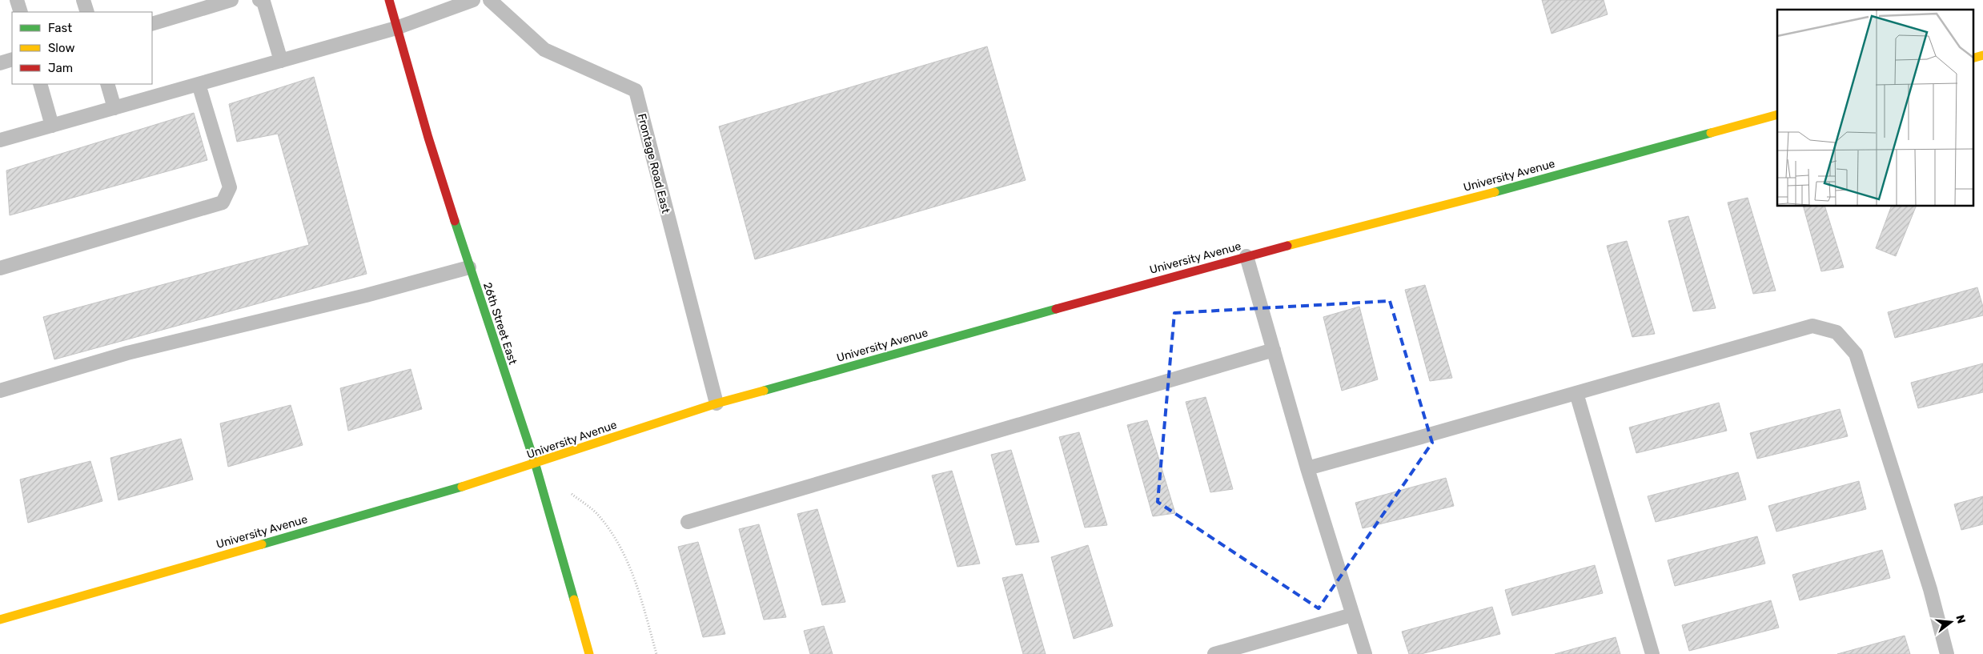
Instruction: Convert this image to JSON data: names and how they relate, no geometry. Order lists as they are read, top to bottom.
{
  "streets": {
    "street": ["University Avenue", "26th Street East"],
    "lane": ["Frontage Road East"]
  },
  "crossings": [
    ["Frontage Road East", "University Avenue"],
    ["University Avenue", "26th Street East"]
  ],
  "legend": ["Fast", "Slow", "Jam"],
  "north": "right"
}
